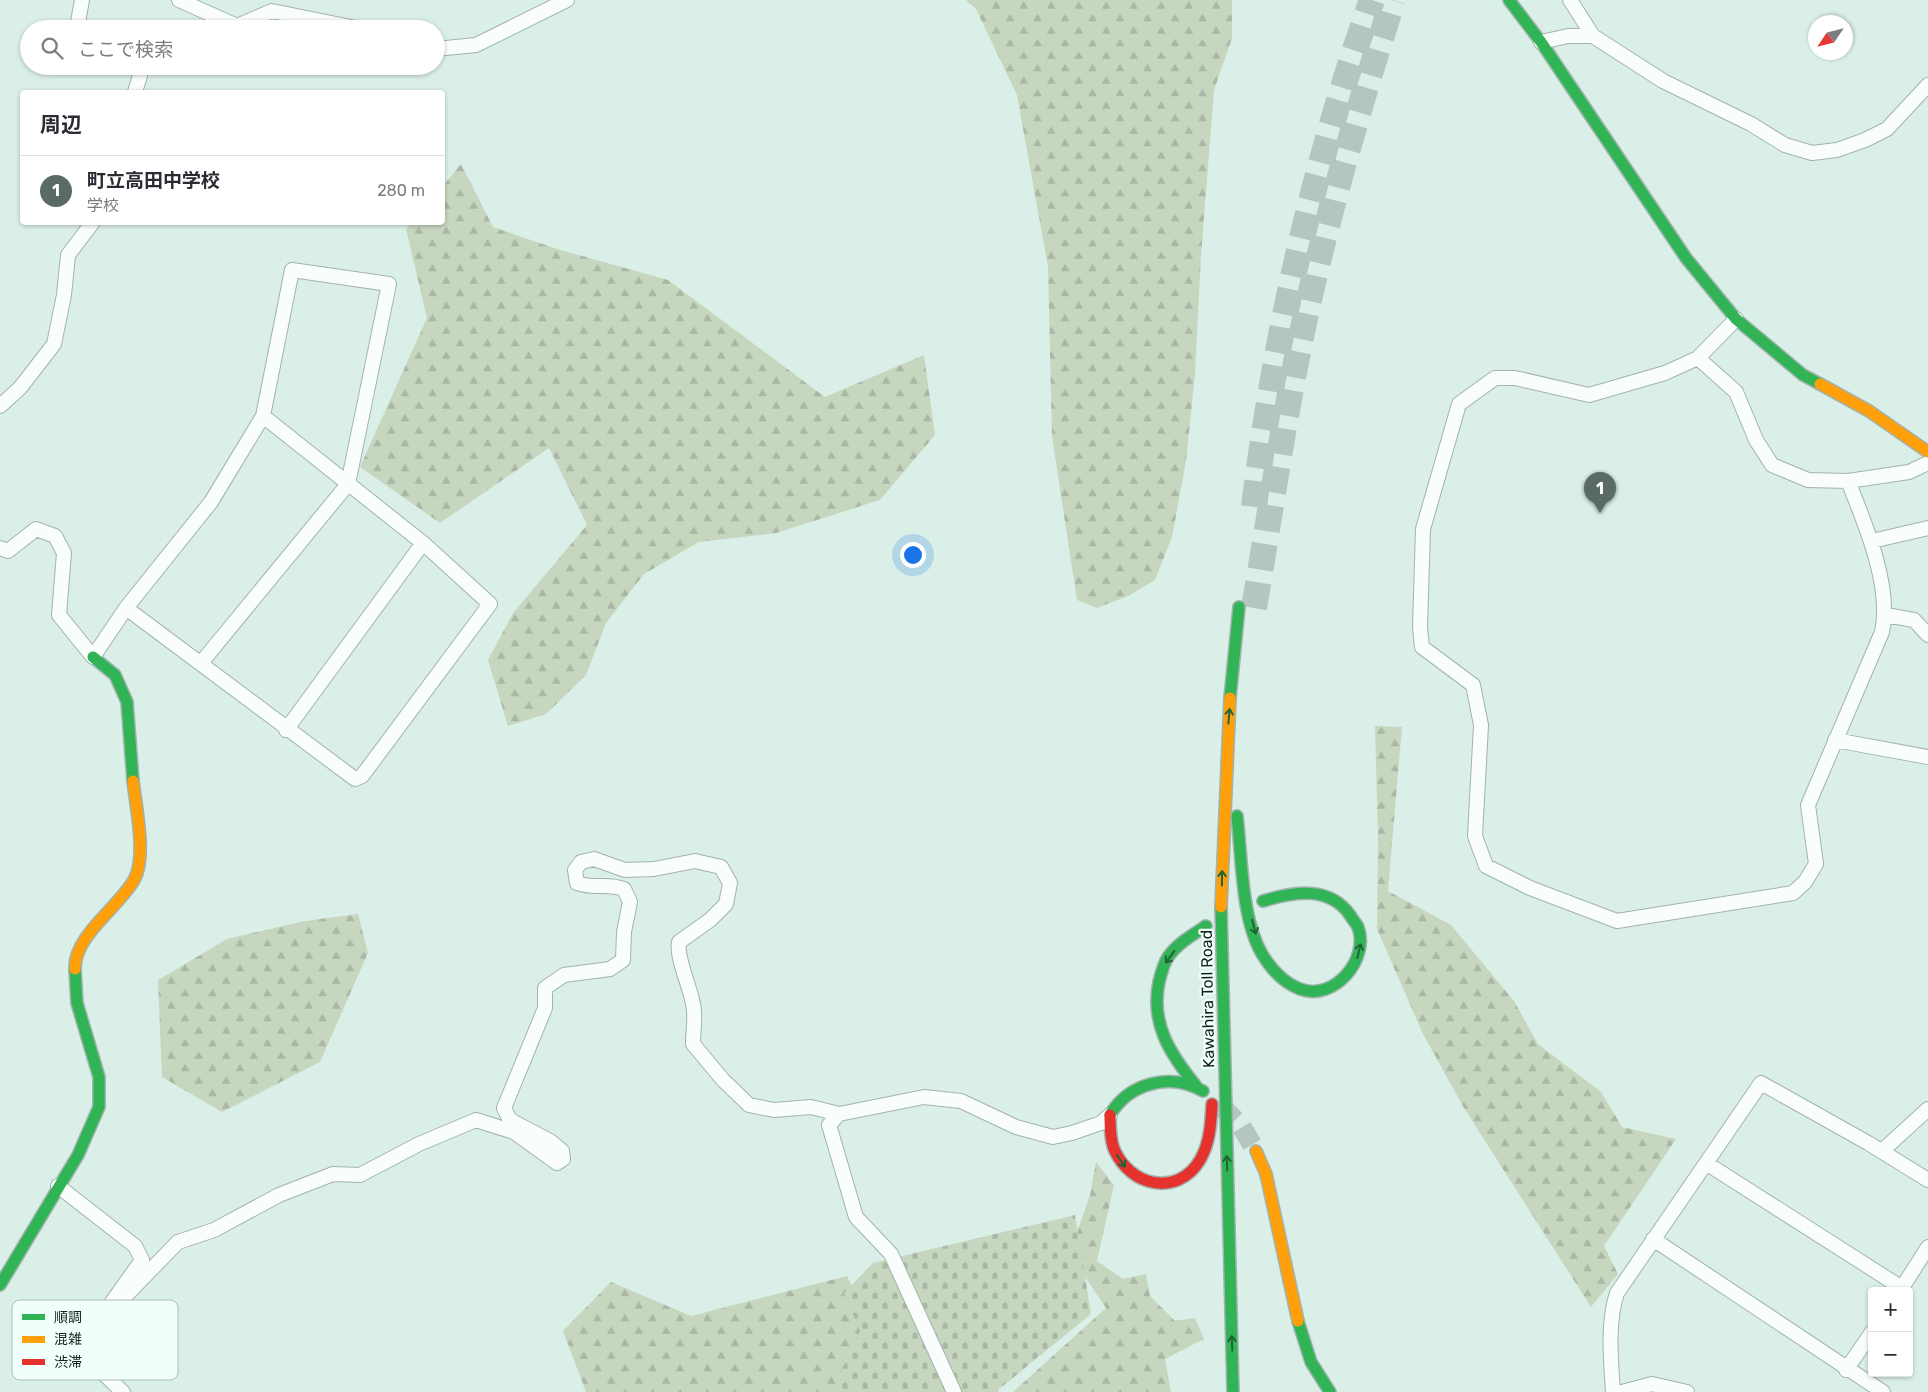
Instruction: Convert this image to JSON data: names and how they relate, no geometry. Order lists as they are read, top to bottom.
{
  "streets": {
    "main road": ["Kawahira Toll Road"]
  },
  "legend": ["順調", "混雑", "渋滞"],
  "north": "bottom left",
  "page": {
    "search": "ここで検索",
    "heading": "周辺",
    "list": [
      {
        "mark": "1",
        "name": "町立高田中学校",
        "note": "学校",
        "value": "280 m"
      }
    ],
    "pins": "1",
    "map_buttons": ["+", "−"]
  }
}
